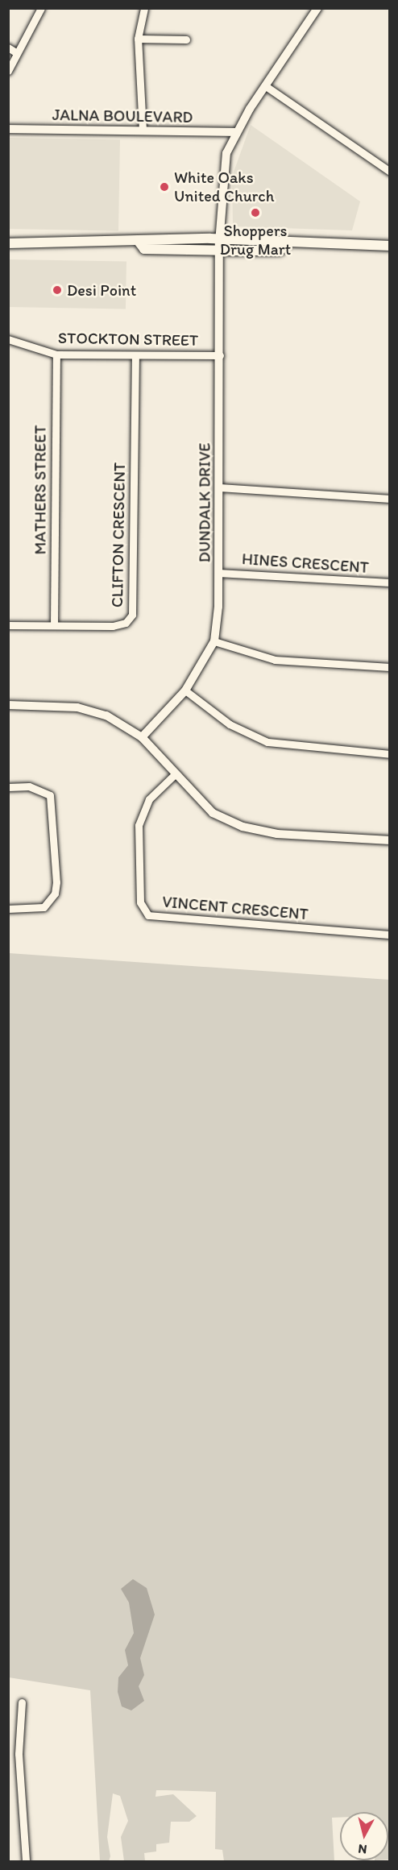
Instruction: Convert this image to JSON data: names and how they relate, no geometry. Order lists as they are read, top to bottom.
{
  "streets": {
    "street": [
      "JALNA BOULEVARD",
      "STOCKTON STREET",
      "MATHERS STREET",
      "DUNDALK DRIVE",
      "CLIFTON CRESCENT",
      "HINES CRESCENT",
      "VINCENT CRESCENT"
    ]
  },
  "crossings": [
    ["STOCKTON STREET", "MATHERS STREET"],
    ["STOCKTON STREET", "DUNDALK DRIVE"],
    ["STOCKTON STREET", "CLIFTON CRESCENT"],
    ["MATHERS STREET", "CLIFTON CRESCENT"],
    ["DUNDALK DRIVE", "HINES CRESCENT"]
  ],
  "places": ["White Oaks United Church", "Shoppers Drug Mart", "Desi Point"],
  "north": "bottom"
}
